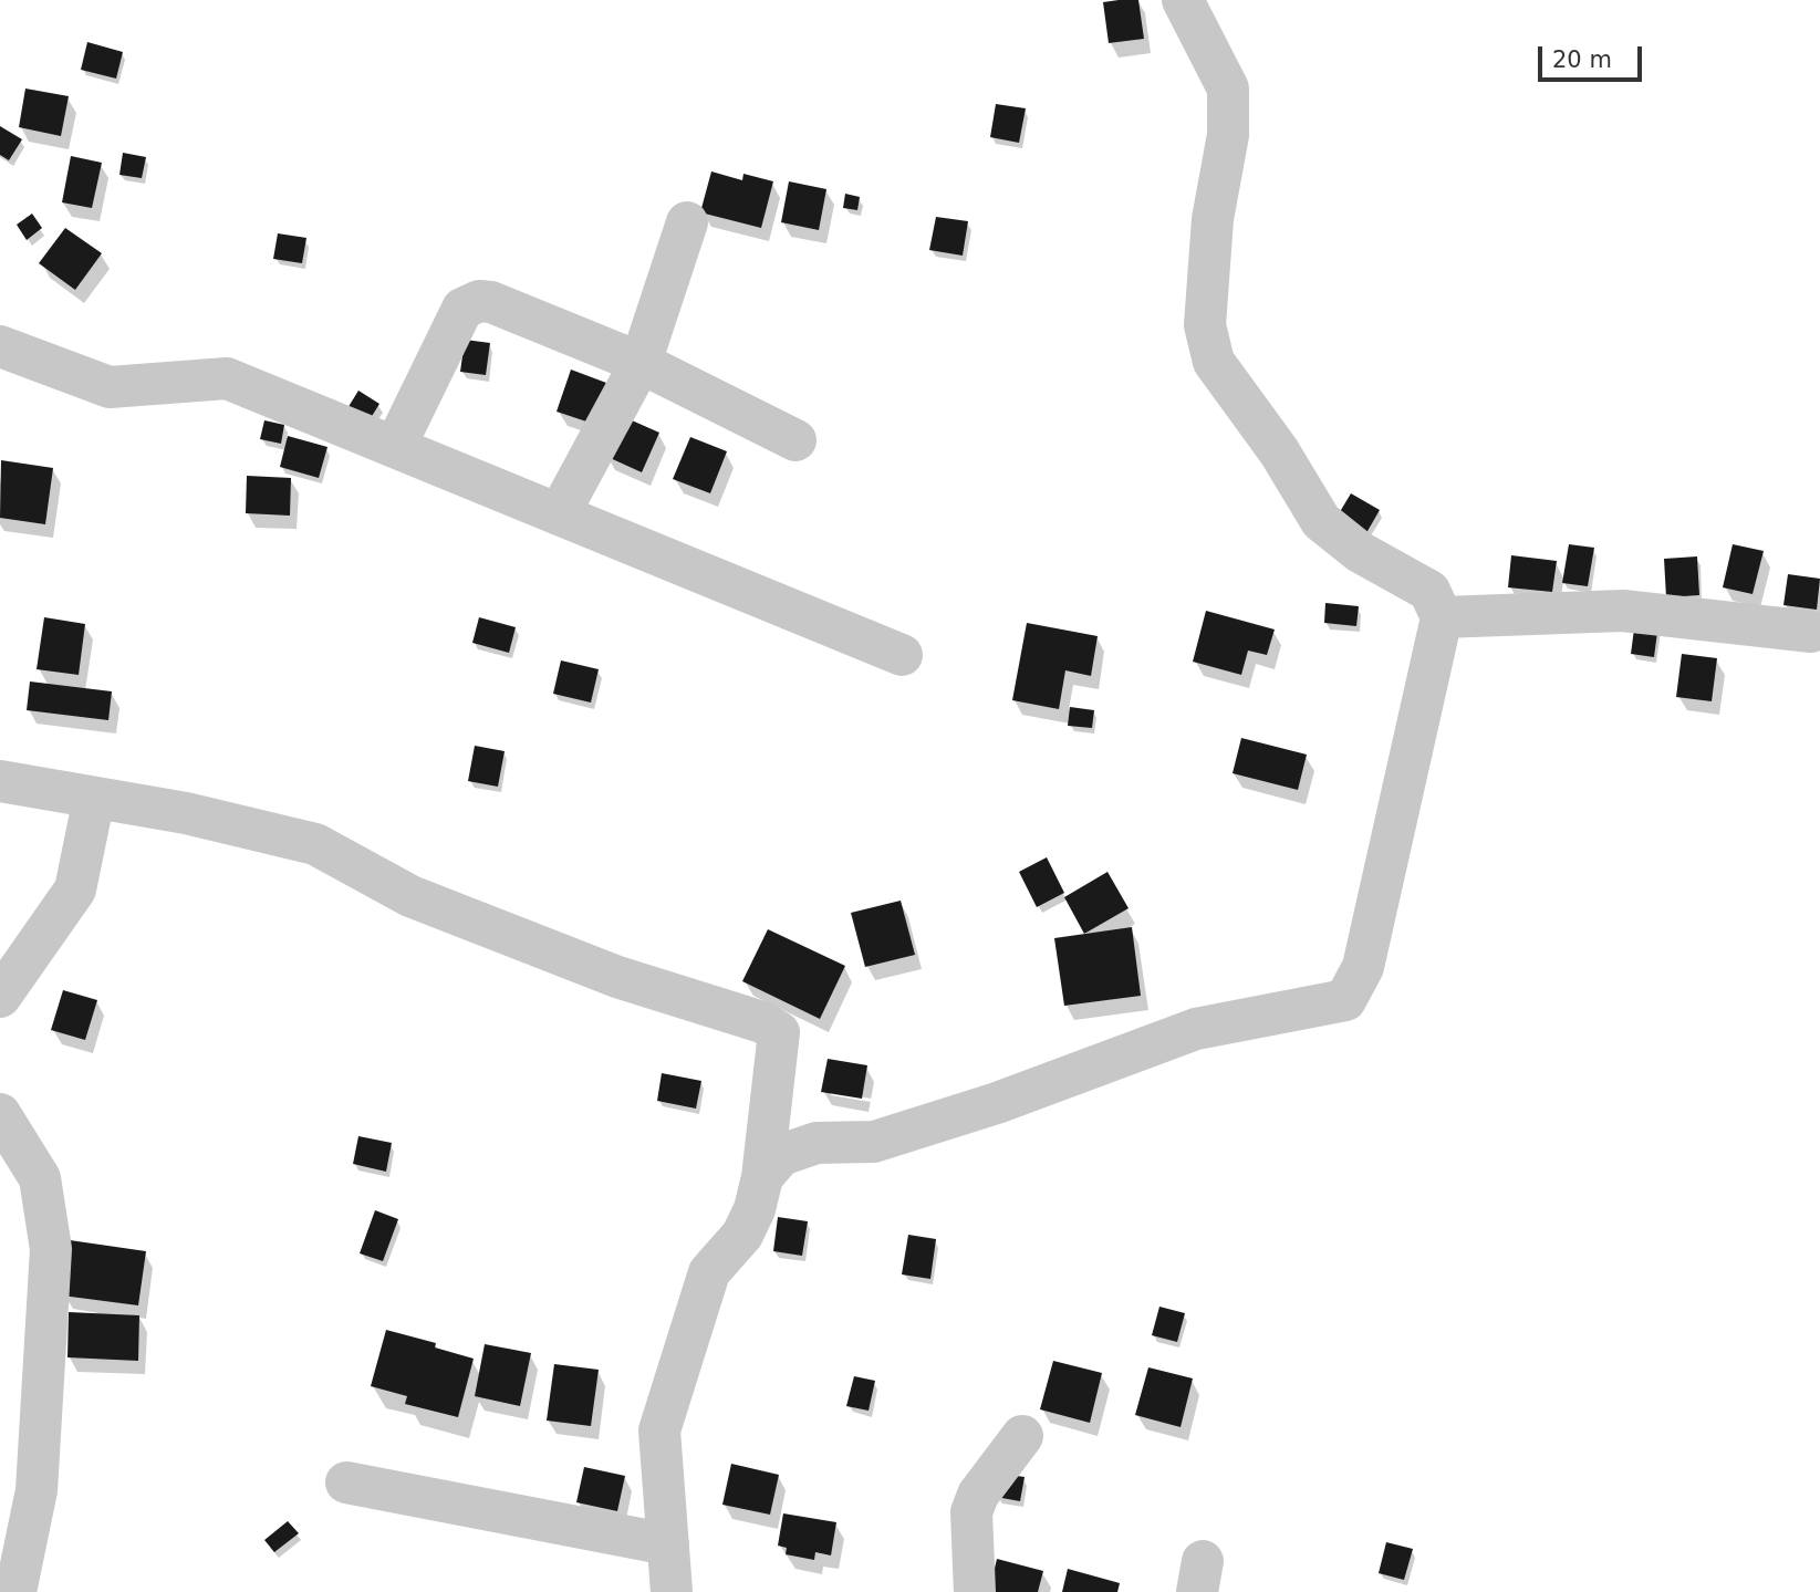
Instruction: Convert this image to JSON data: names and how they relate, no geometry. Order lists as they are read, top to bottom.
{
  "scale_bar": "20 m"
}
